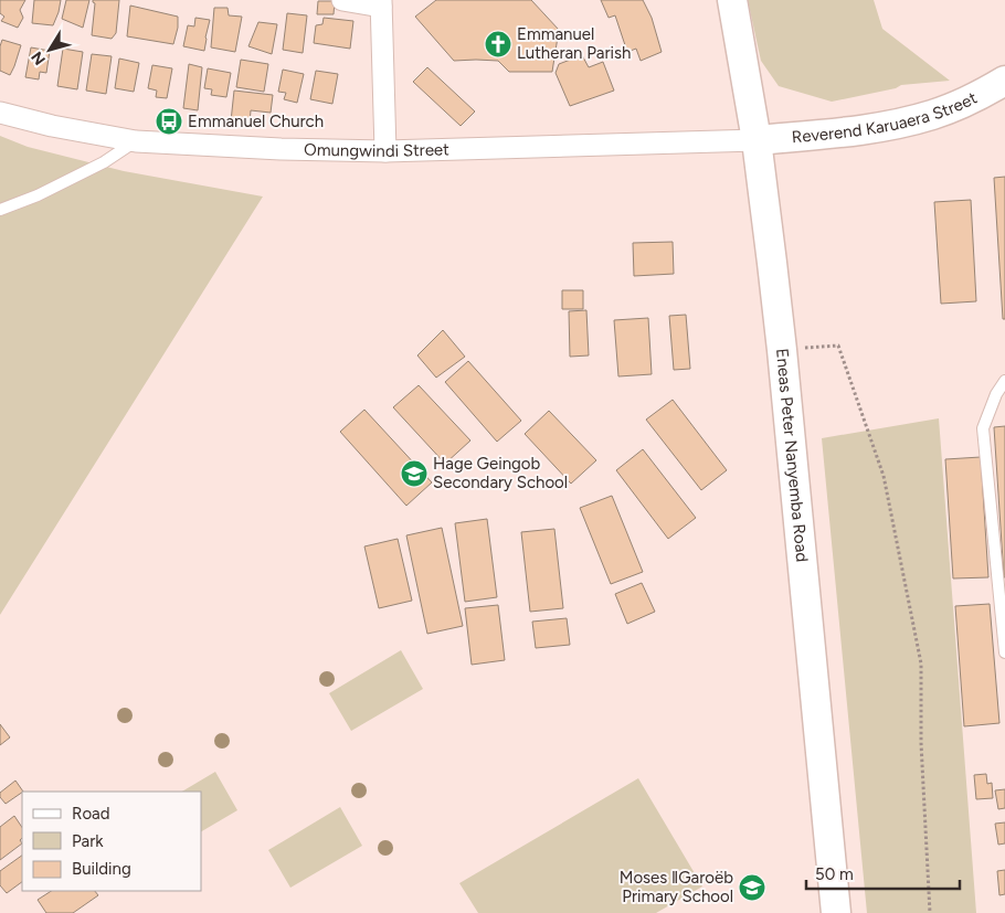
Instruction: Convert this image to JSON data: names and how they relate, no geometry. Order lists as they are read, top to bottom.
{
  "streets": {
    "main road": ["Reverend Karuaera Street", "Eneas Peter Nanyemba Road"],
    "street": ["Omungwindi Street"]
  },
  "crossings": [
    ["Reverend Karuaera Street", "Omungwindi Street"],
    ["Reverend Karuaera Street", "Eneas Peter Nanyemba Road"],
    ["Omungwindi Street", "Eneas Peter Nanyemba Road"]
  ],
  "places": {
    "church": ["Emmanuel Lutheran Parish"],
    "bus stop": ["Emmanuel Church"],
    "school or university": ["Hage Geingob Secondary School", "Moses ǁGaroëb Primary School"]
  },
  "legend": ["Road", "Park", "Building"],
  "scale_bar": "50 m",
  "north": "bottom left"
}
